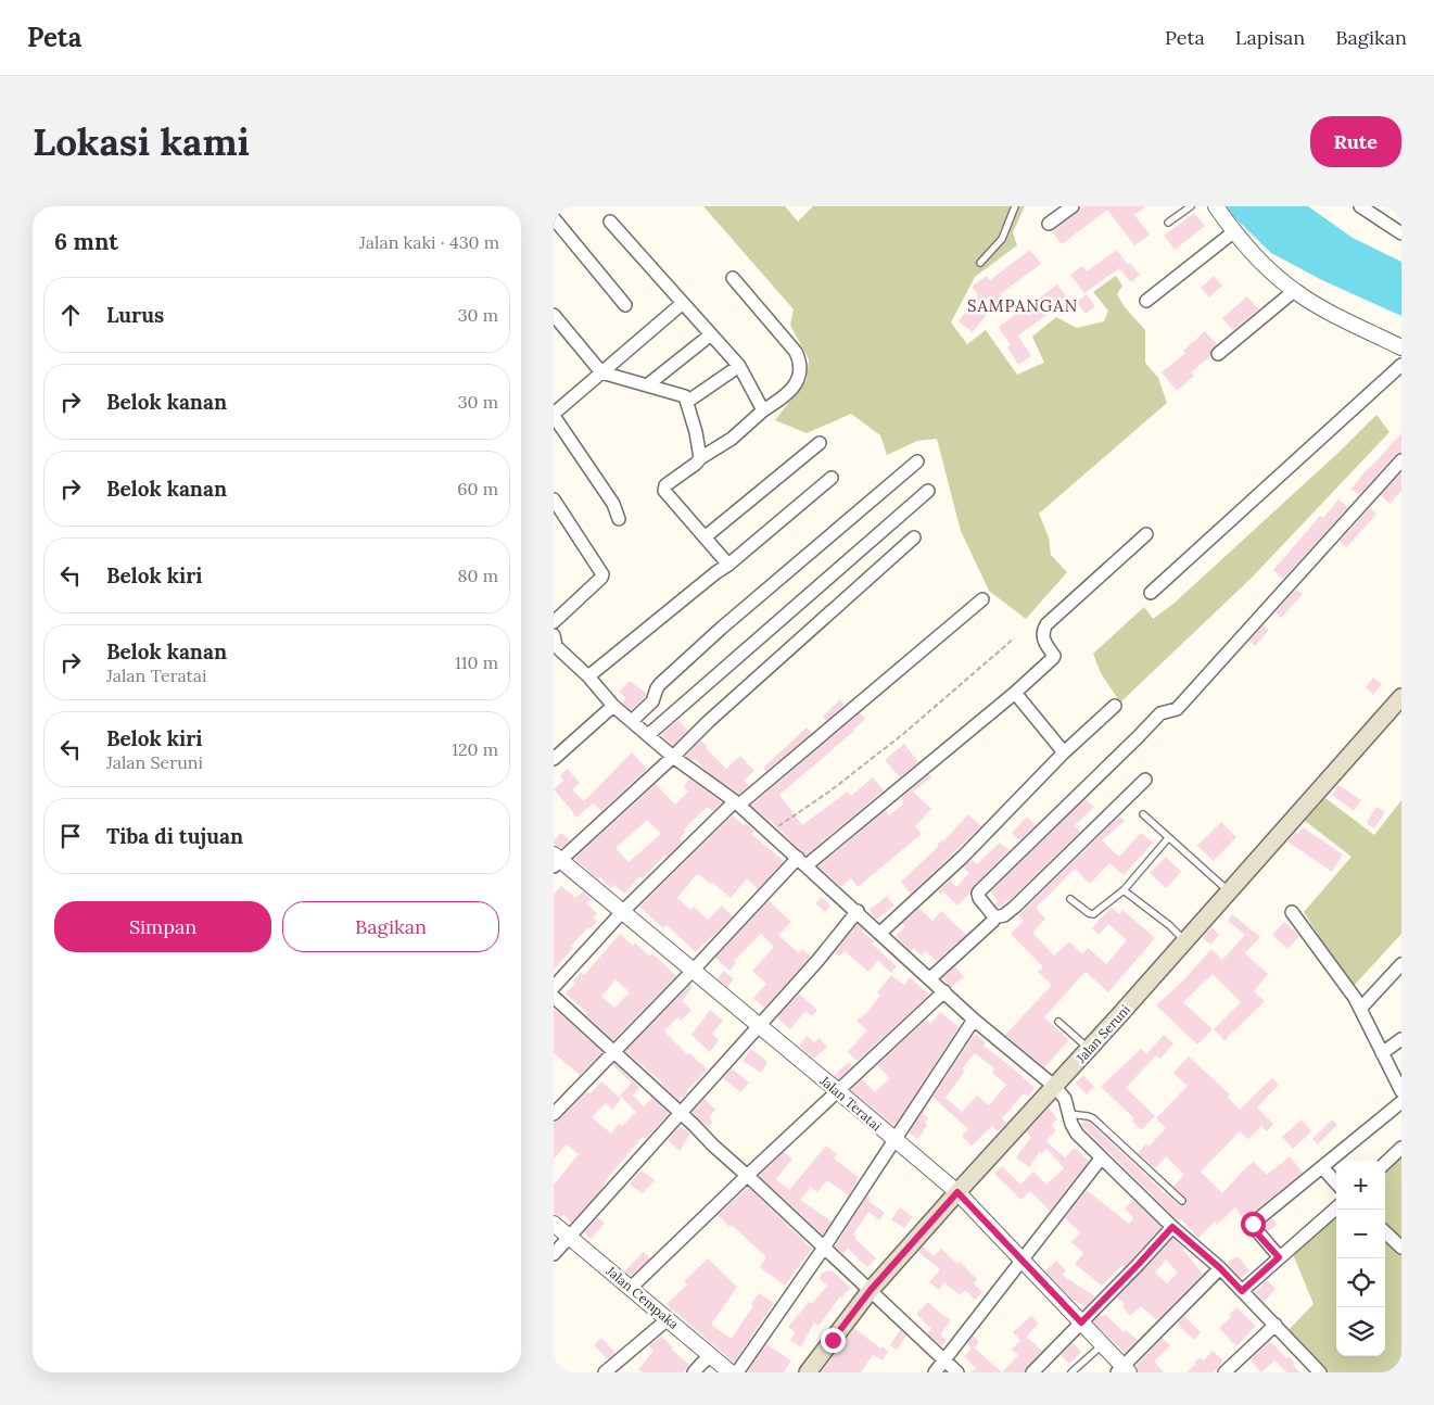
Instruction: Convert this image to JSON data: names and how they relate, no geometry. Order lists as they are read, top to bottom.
{
  "streets": {
    "main road": ["Jalan Seruni"],
    "street": ["Jalan Teratai", "Jalan Cempaka"]
  },
  "crossings": [
    ["Jalan Seruni", "Jalan Teratai"]
  ],
  "districts": ["SAMPANGAN"],
  "page": {
    "header": "Peta",
    "nav": ["Peta", "Lapisan", "Bagikan"],
    "buttons": [
      "Rute",
      ["Simpan", "Bagikan"]
    ],
    "title": "Lokasi kami",
    "heading": ["6 mnt", "Jalan kaki · 430 m"],
    "list": [
      ["Lurus", "30 m"],
      ["Belok kanan", "30 m"],
      ["Belok kanan", "60 m"],
      ["Belok kiri", "80 m"],
      ["Belok kanan", "Jalan Teratai", "110 m"],
      ["Belok kiri", "Jalan Seruni", "120 m"],
      "Tiba di tujuan"
    ],
    "map_buttons": ["+", "−"]
  }
}
